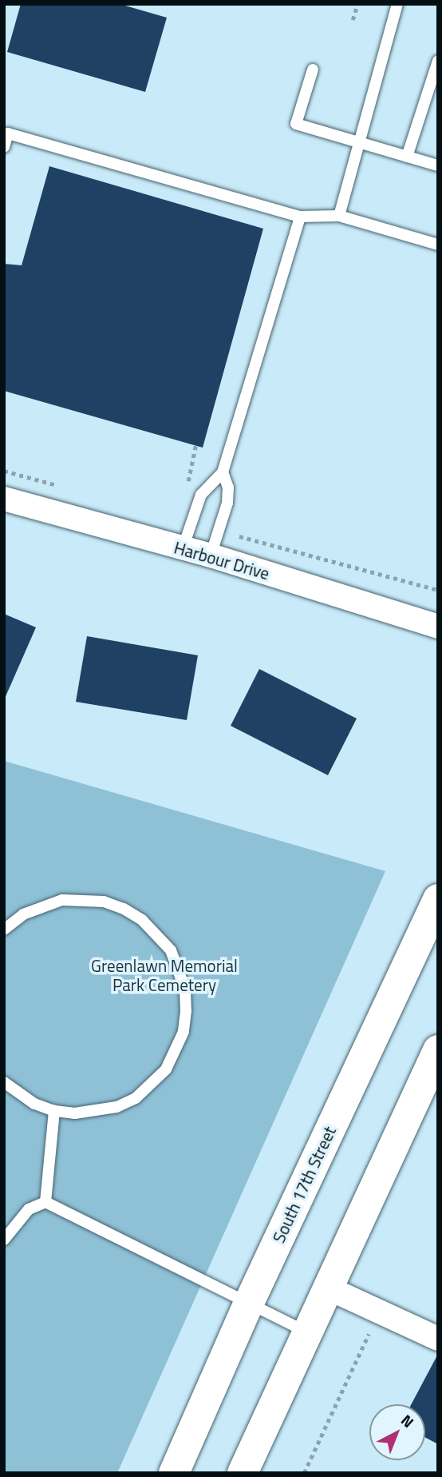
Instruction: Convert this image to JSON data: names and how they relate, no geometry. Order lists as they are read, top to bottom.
{
  "streets": {
    "main road": ["South 17th Street"],
    "street": ["Harbour Drive"]
  },
  "parks": ["Greenlawn Memorial Park Cemetery"],
  "north": "top right"
}
